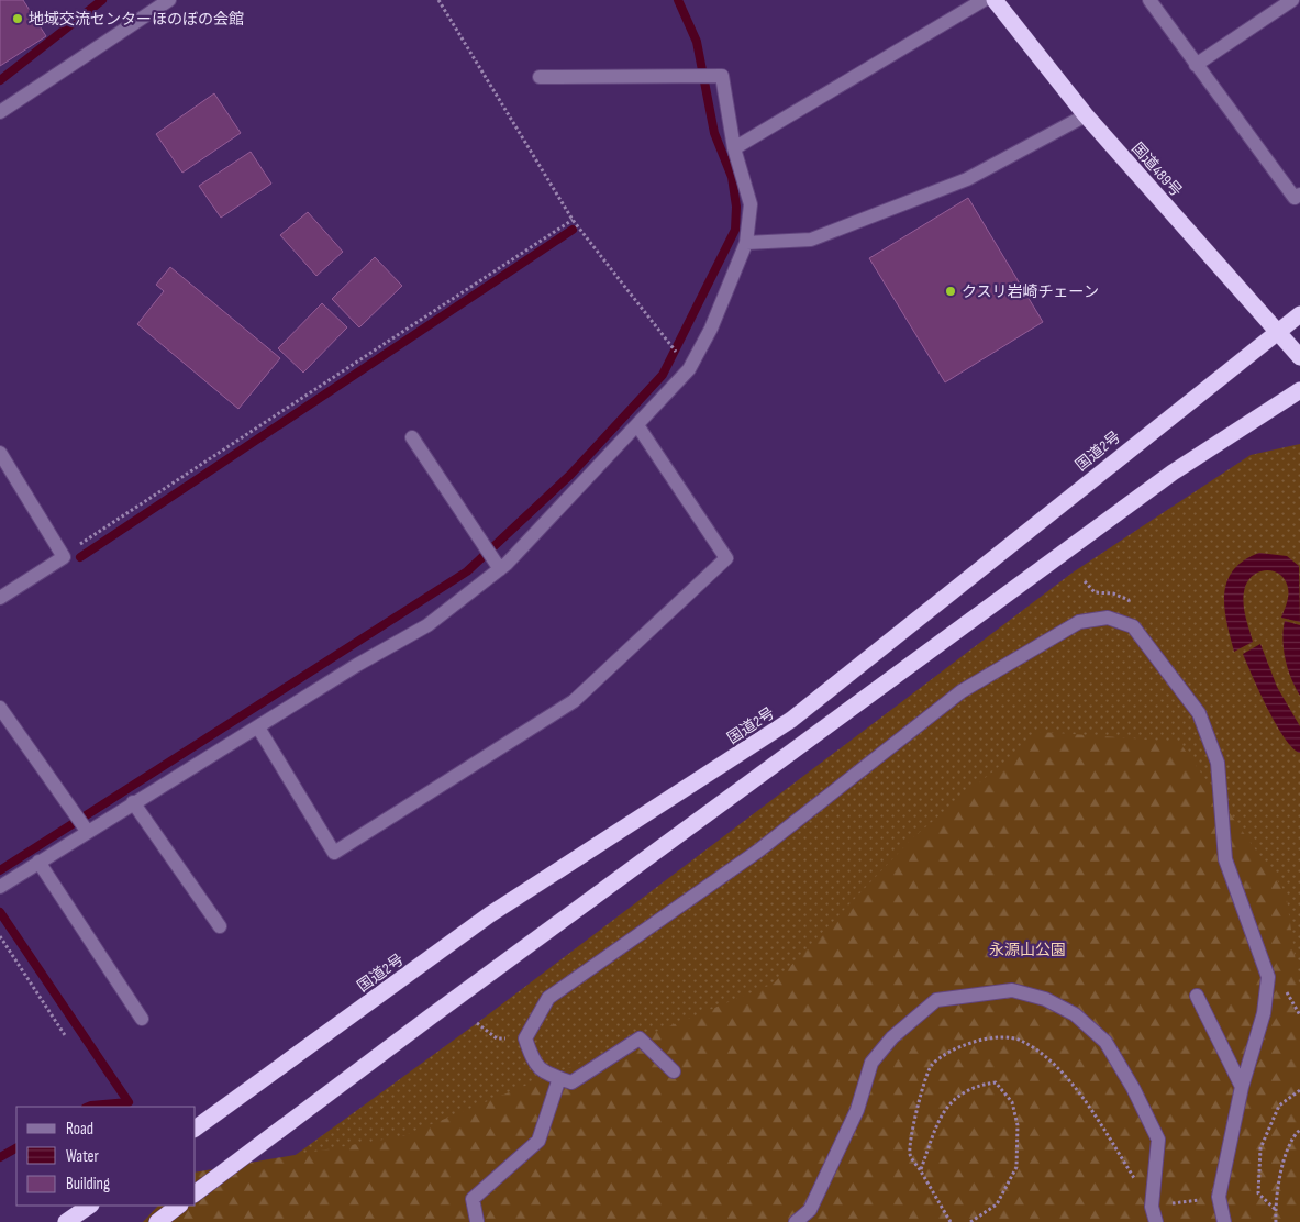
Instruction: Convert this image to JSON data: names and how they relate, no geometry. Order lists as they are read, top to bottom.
{
  "streets": {
    "highway": ["国道489号", "国道2号"]
  },
  "crossings": [
    ["国道489号", "国道2号"]
  ],
  "parks": ["永源山公園"],
  "places": ["地域交流センターほのぼの会館", "クスリ岩崎チェーン"],
  "legend": ["Road", "Water", "Building"]
}
